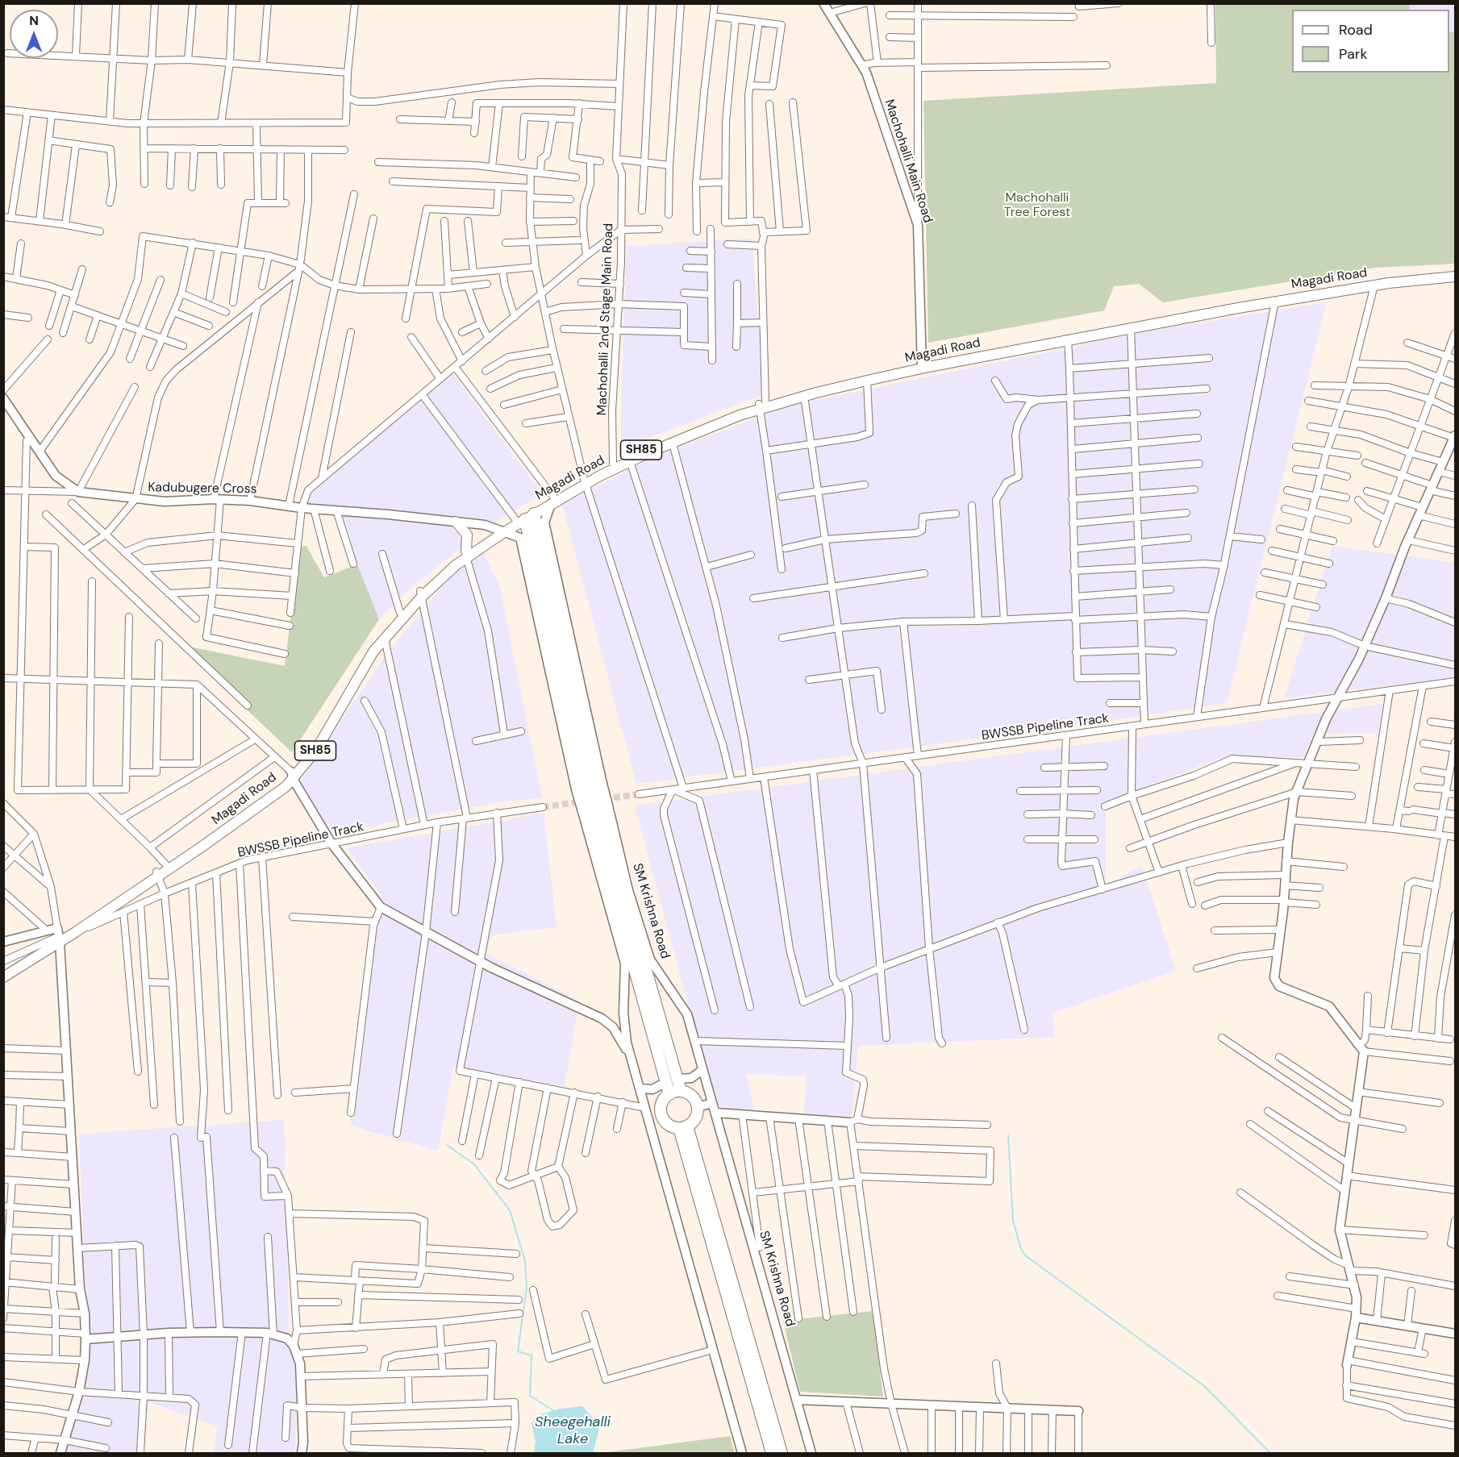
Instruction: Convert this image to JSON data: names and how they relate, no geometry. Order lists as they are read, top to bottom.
{
  "streets": {
    "highway": ["SM Krishna Road"],
    "main road": ["Magadi Road", "SH85"],
    "street": [
      "Machohalli Main Road",
      "Machohalli 2nd Stage Main Road",
      "Kadubugere Cross",
      "BWSSB Pipeline Track"
    ]
  },
  "crossings": [
    ["Machohalli Main Road", "Magadi Road"],
    ["Magadi Road", "Machohalli 2nd Stage Main Road"],
    ["Magadi Road", "Kadubugere Cross"],
    ["Magadi Road", "BWSSB Pipeline Track"],
    ["Magadi Road", "SM Krishna Road"],
    ["Kadubugere Cross", "SM Krishna Road"]
  ],
  "water": ["Sheegehalli Lake"],
  "parks": ["Machohalli Tree Forest"],
  "legend": ["Road", "Park"],
  "north": "top"
}
